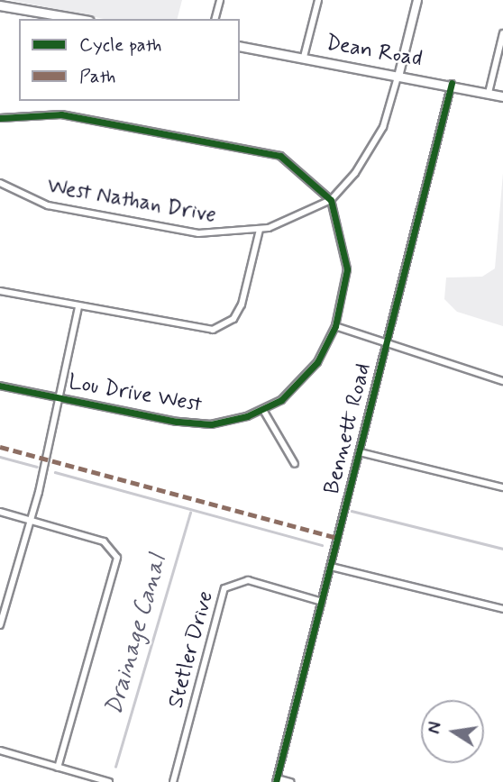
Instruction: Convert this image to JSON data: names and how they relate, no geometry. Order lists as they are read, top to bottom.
{
  "streets": {
    "main road": ["Dean Road"],
    "street": [
      "West Nathan Drive",
      "Lou Drive West",
      "Bennett Road",
      "Stetler Drive"
    ]
  },
  "crossings": [
    ["Dean Road", "Bennett Road"],
    ["Bennett Road", "Stetler Drive"]
  ],
  "water": ["Drainage Canal"],
  "legend": ["Cycle path", "Path"],
  "north": "left"
}
